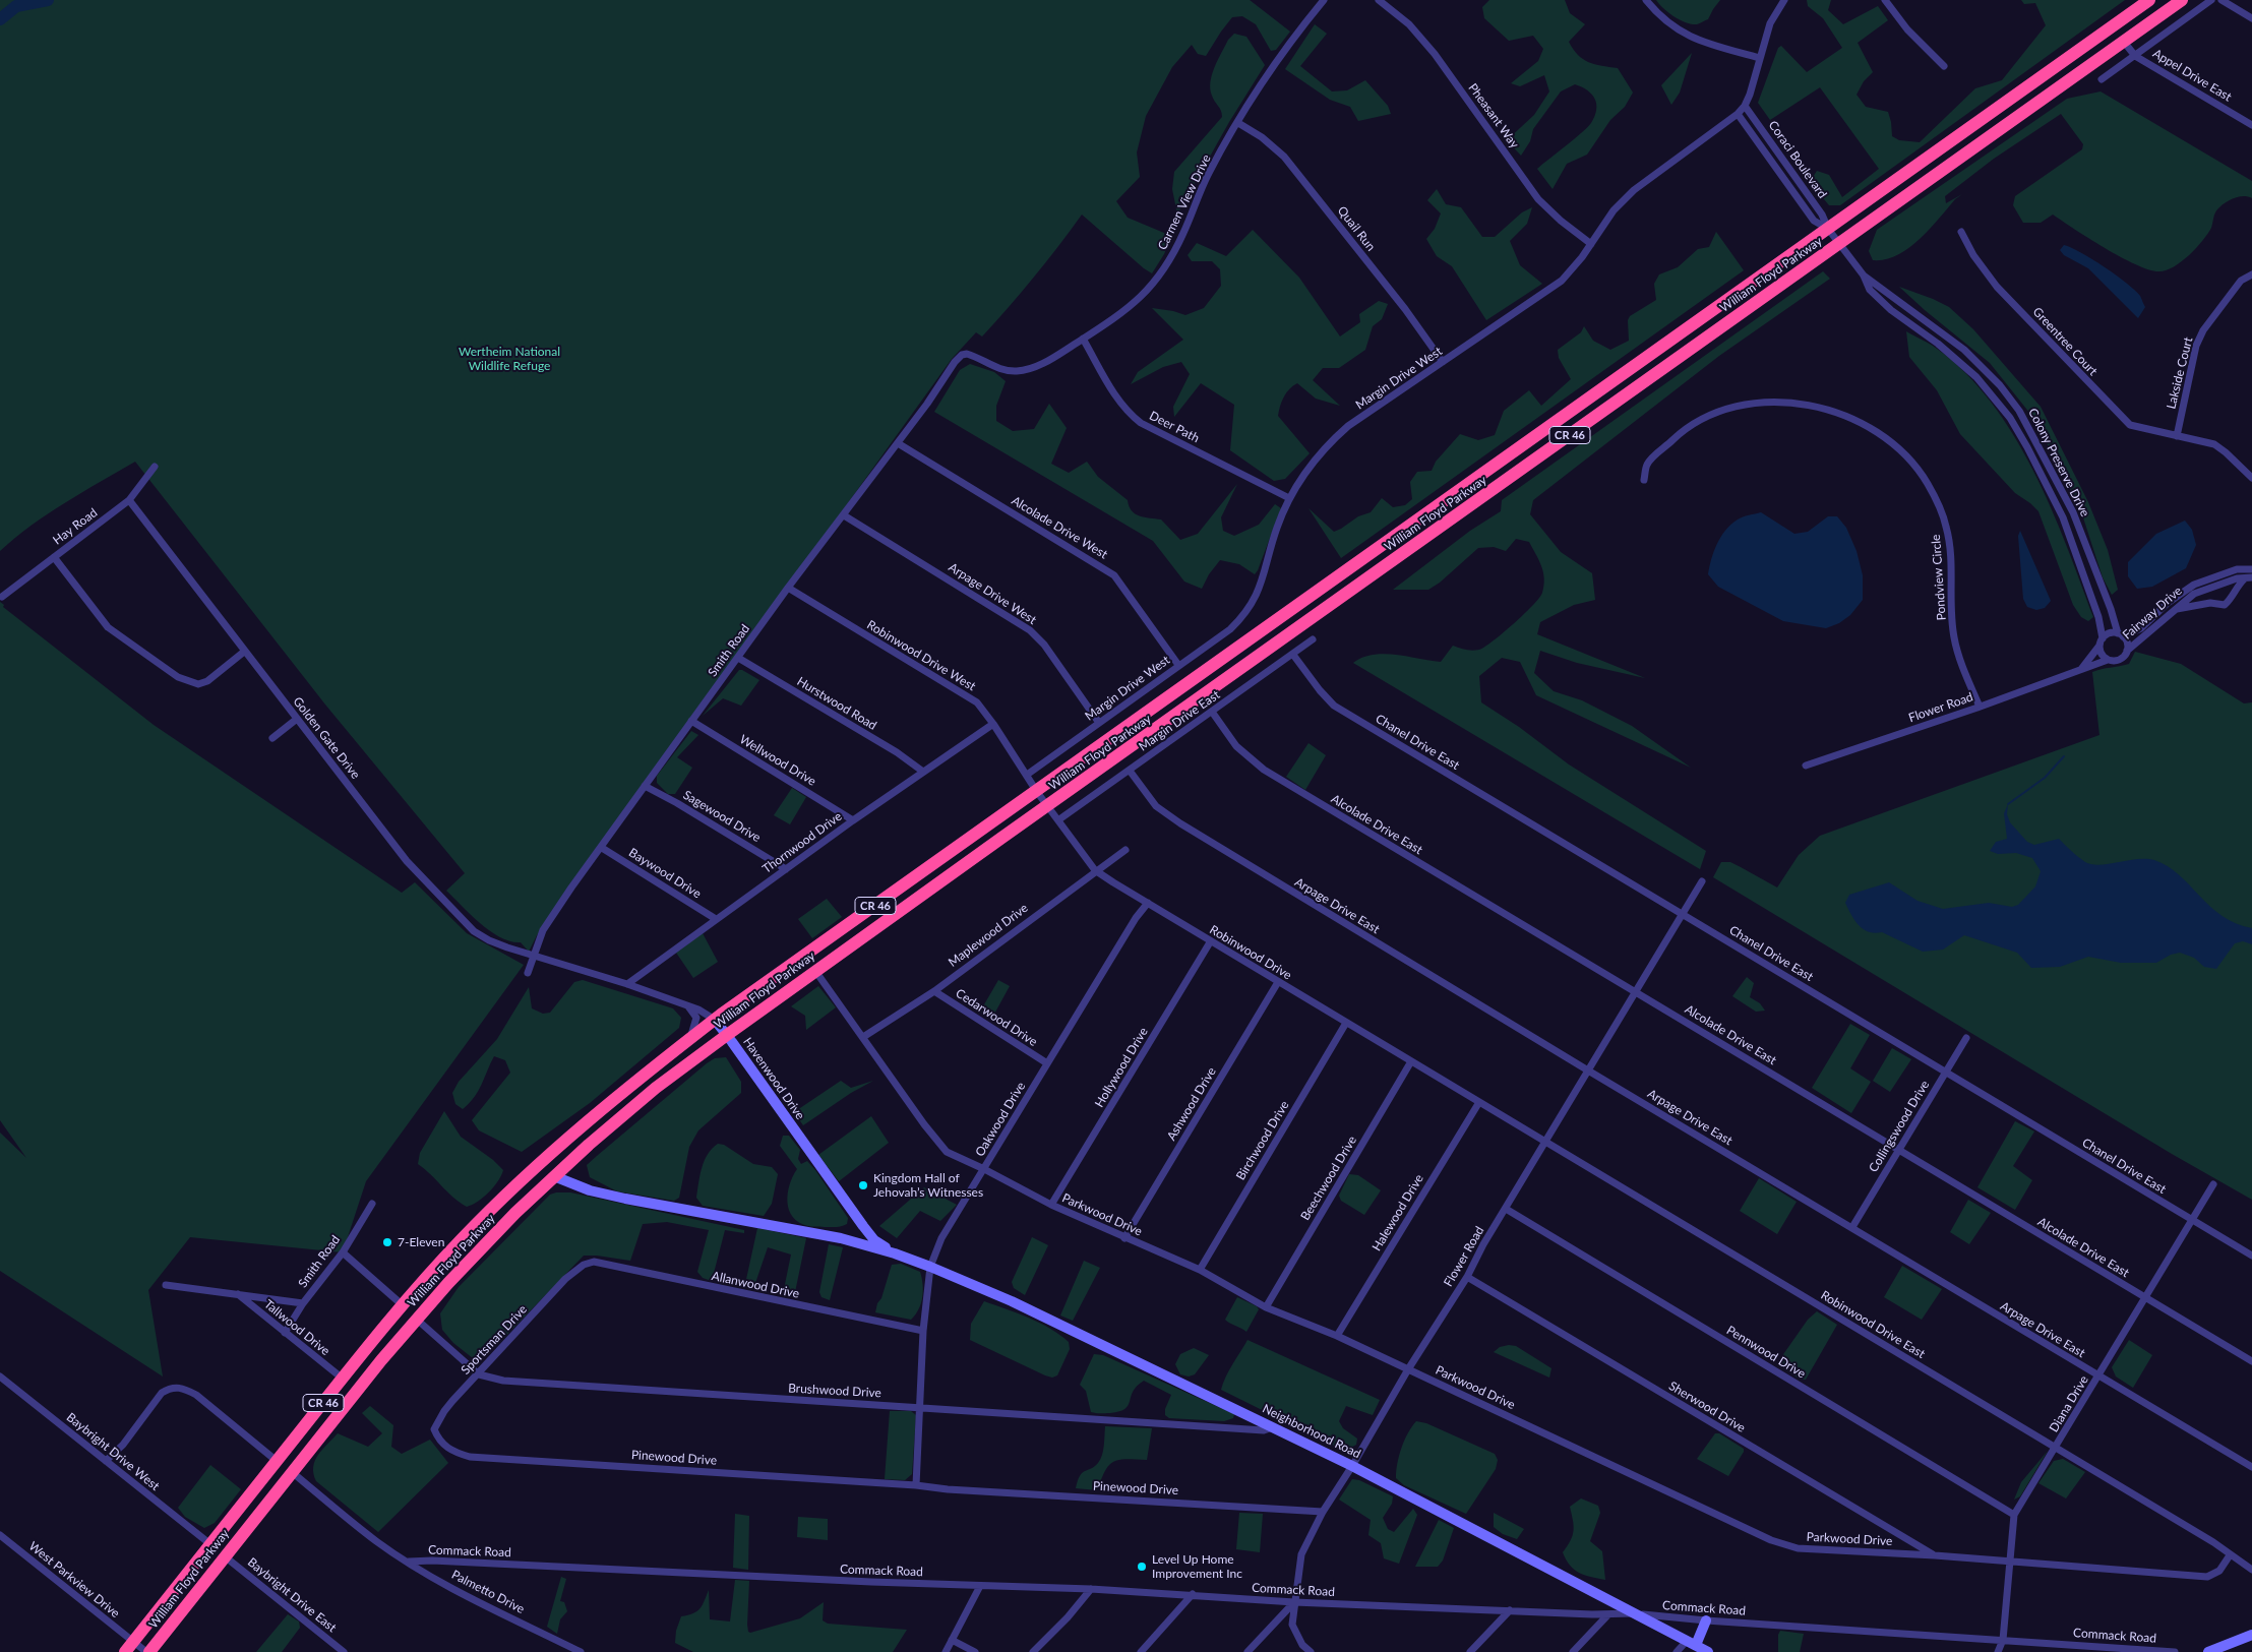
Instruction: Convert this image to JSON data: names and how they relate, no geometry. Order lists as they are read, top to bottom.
{
  "streets": {
    "highway": ["William Floyd Parkway", "CR 46"],
    "main road": ["Havenwood Drive", "Neighborhood Road"],
    "street": [
      "Appel Drive East",
      "Pheasant Way",
      "Coraci Boulevard",
      "Carmen View Drive",
      "Quail Run",
      "Greentree Court",
      "Lakside Court",
      "Margin Drive West",
      "Deer Path",
      "Colony Preserve Drive",
      "Hay Road",
      "Alcolade Drive West",
      "Pondview Circle",
      "Arpage Drive West",
      "Fairway Drive",
      "Smith Road",
      "Robinwood Drive West",
      "Hurstwood Road",
      "Flower Road",
      "Margin Drive East",
      "Golden Gate Drive",
      "Chanel Drive East",
      "Wellwood Drive",
      "Sagewood Drive",
      "Alcolade Drive East",
      "Thornwood Drive",
      "Baywood Drive",
      "Arpage Drive East",
      "Maplewood Drive",
      "Robinwood Drive",
      "Cedarwood Drive",
      "Hollywood Drive",
      "Ashwood Drive",
      "Oakwood Drive",
      "Collingswood Drive",
      "Birchwood Drive",
      "Beechwood Drive",
      "Halewood Drive",
      "Parkwood Drive",
      "Allanwood Drive",
      "Robinwood Drive East",
      "Tallwood Drive",
      "Sportsman Drive",
      "Pennwood Drive",
      "Brushwood Drive",
      "Diana Drive",
      "Sherwood Drive",
      "Baybright Drive West",
      "Pinewood Drive",
      "Commack Road",
      "West Parkview Drive",
      "Palmetto Drive",
      "Baybright Drive East"
    ]
  },
  "crossings": [
    ["Appel Drive East", "William Floyd Parkway"],
    ["Pheasant Way", "Margin Drive West"],
    ["Coraci Boulevard", "William Floyd Parkway"],
    ["Coraci Boulevard", "Margin Drive West"],
    ["Coraci Boulevard", "Colony Preserve Drive"],
    ["Carmen View Drive", "Quail Run"],
    ["Carmen View Drive", "Deer Path"],
    ["Carmen View Drive", "Smith Road"],
    ["Quail Run", "Margin Drive West"],
    ["William Floyd Parkway", "Colony Preserve Drive"],
    ["William Floyd Parkway", "Robinwood Drive West"],
    ["William Floyd Parkway", "Robinwood Drive"],
    ["William Floyd Parkway", "Havenwood Drive"],
    ["William Floyd Parkway", "Parkwood Drive"],
    ["William Floyd Parkway", "Tallwood Drive"],
    ["William Floyd Parkway", "Brushwood Drive"],
    ["William Floyd Parkway", "Baybright Drive West"],
    ["William Floyd Parkway", "West Parkview Drive"],
    ["William Floyd Parkway", "Palmetto Drive"],
    ["William Floyd Parkway", "Baybright Drive East"],
    ["Greentree Court", "Lakside Court"],
    ["Margin Drive West", "Deer Path"],
    ["Margin Drive West", "Alcolade Drive West"],
    ["Margin Drive West", "Arpage Drive West"],
    ["Margin Drive West", "Robinwood Drive West"],
    ["Colony Preserve Drive", "Fairway Drive"],
    ["Colony Preserve Drive", "Flower Road"],
    ["Hay Road", "Golden Gate Drive"],
    ["Alcolade Drive West", "Smith Road"],
    ["Pondview Circle", "Flower Road"],
    ["Arpage Drive West", "Smith Road"],
    ["Fairway Drive", "Flower Road"],
    ["Smith Road", "Robinwood Drive West"],
    ["Smith Road", "Hurstwood Road"],
    ["Smith Road", "Golden Gate Drive"],
    ["Smith Road", "Wellwood Drive"],
    ["Smith Road", "Sagewood Drive"],
    ["Smith Road", "Baywood Drive"],
    ["Smith Road", "Havenwood Drive"],
    ["Smith Road", "Tallwood Drive"],
    ["Robinwood Drive West", "Thornwood Drive"],
    ["Robinwood Drive West", "Robinwood Drive"],
    ["Hurstwood Road", "Thornwood Drive"],
    ["Flower Road", "Chanel Drive East"],
    ["Flower Road", "Alcolade Drive East"],
    ["Flower Road", "Arpage Drive East"],
    ["Flower Road", "Parkwood Drive"],
    ["Flower Road", "Robinwood Drive East"],
    ["Flower Road", "Pennwood Drive"],
    ["Flower Road", "Sherwood Drive"],
    ["Flower Road", "Neighborhood Road"],
    ["Flower Road", "Pinewood Drive"],
    ["Flower Road", "Commack Road"],
    ["Margin Drive East", "Chanel Drive East"],
    ["Margin Drive East", "Alcolade Drive East"],
    ["Margin Drive East", "Arpage Drive East"],
    ["Margin Drive East", "Robinwood Drive"],
    ["Golden Gate Drive", "Havenwood Drive"],
    ["Chanel Drive East", "Collingswood Drive"],
    ["Chanel Drive East", "Diana Drive"],
    ["Wellwood Drive", "Thornwood Drive"],
    ["Sagewood Drive", "Thornwood Drive"],
    ["Alcolade Drive East", "Collingswood Drive"],
    ["Alcolade Drive East", "Diana Drive"],
    ["Thornwood Drive", "Baywood Drive"],
    ["Thornwood Drive", "Havenwood Drive"],
    ["Arpage Drive East", "Collingswood Drive"],
    ["Arpage Drive East", "Diana Drive"],
    ["Maplewood Drive", "Robinwood Drive"],
    ["Maplewood Drive", "Cedarwood Drive"],
    ["Maplewood Drive", "Parkwood Drive"],
    ["Robinwood Drive", "Hollywood Drive"],
    ["Robinwood Drive", "Ashwood Drive"],
    ["Robinwood Drive", "Oakwood Drive"],
    ["Robinwood Drive", "Birchwood Drive"],
    ["Robinwood Drive", "Beechwood Drive"],
    ["Robinwood Drive", "Halewood Drive"],
    ["Robinwood Drive", "Robinwood Drive East"],
    ["Cedarwood Drive", "Oakwood Drive"],
    ["Hollywood Drive", "Parkwood Drive"],
    ["Havenwood Drive", "Neighborhood Road"],
    ["Ashwood Drive", "Parkwood Drive"],
    ["Oakwood Drive", "Parkwood Drive"],
    ["Oakwood Drive", "Allanwood Drive"],
    ["Oakwood Drive", "Brushwood Drive"],
    ["Oakwood Drive", "Neighborhood Road"],
    ["Oakwood Drive", "Pinewood Drive"],
    ["Birchwood Drive", "Parkwood Drive"],
    ["Beechwood Drive", "Parkwood Drive"],
    ["Halewood Drive", "Parkwood Drive"],
    ["Halewood Drive", "Robinwood Drive East"],
    ["Parkwood Drive", "Robinwood Drive East"],
    ["Parkwood Drive", "Diana Drive"],
    ["Parkwood Drive", "Sherwood Drive"],
    ["Allanwood Drive", "Sportsman Drive"],
    ["Robinwood Drive East", "Diana Drive"],
    ["Sportsman Drive", "Brushwood Drive"],
    ["Sportsman Drive", "Pinewood Drive"],
    ["Pennwood Drive", "Diana Drive"],
    ["Brushwood Drive", "Neighborhood Road"],
    ["Diana Drive", "Commack Road"],
    ["Neighborhood Road", "Commack Road"],
    ["Commack Road", "Palmetto Drive"]
  ],
  "parks": ["Wertheim National Wildlife Refuge"],
  "places": ["Kingdom Hall of Jehovah’s Witnesses", "7-Eleven", "Level Up Home Improvement Inc"]
}
